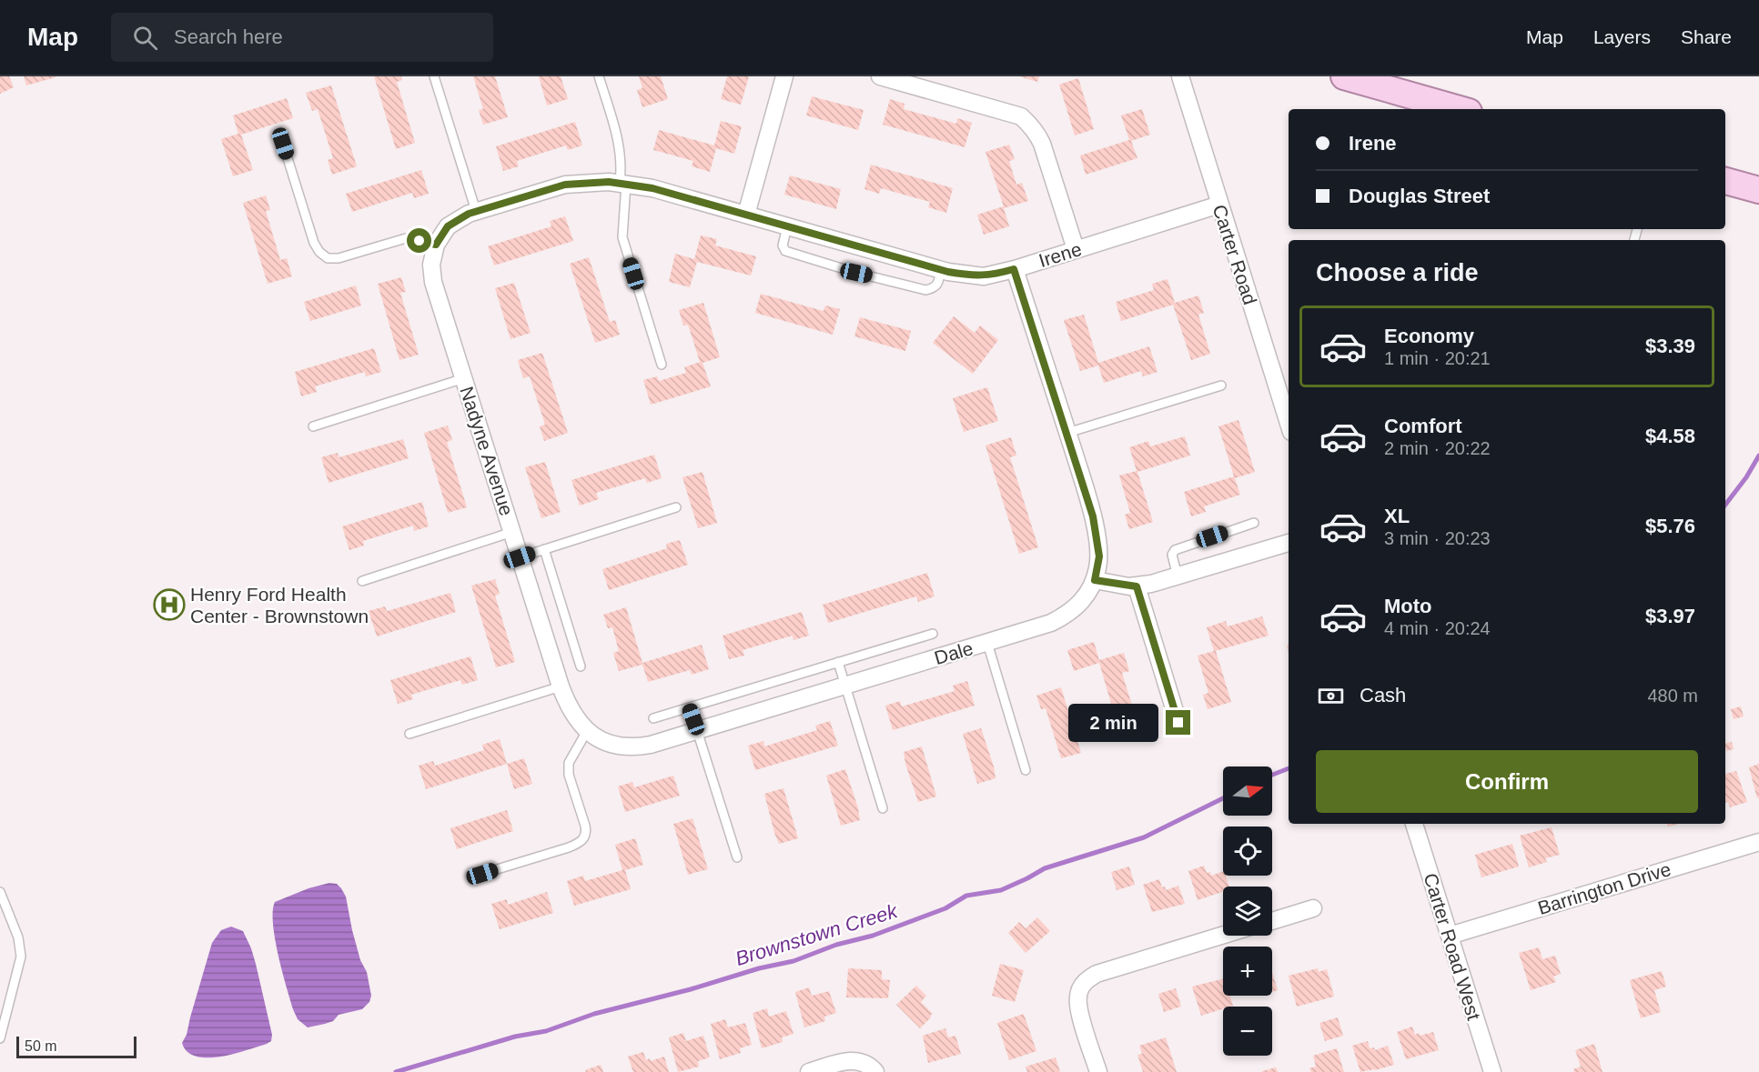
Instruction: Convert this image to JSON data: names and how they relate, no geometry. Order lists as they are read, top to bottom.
{
  "streets": {
    "street": [
      "Irene",
      "Carter Road",
      "Nadyne Avenue",
      "Dale",
      "Barrington Drive",
      "Carter Road West"
    ]
  },
  "crossings": [
    ["Irene", "Carter Road"],
    ["Irene", "Nadyne Avenue"],
    ["Nadyne Avenue", "Dale"],
    ["Barrington Drive", "Carter Road West"]
  ],
  "water": ["Brownstown Creek"],
  "places": {
    "hospital": ["Henry Ford Health Center - Brownstown"]
  },
  "scale_bar": "50 m",
  "north": "right",
  "page": {
    "header": "Map",
    "search": "Search here",
    "nav": ["Map", "Layers", "Share"],
    "banner": ["Irene", "Douglas Street"],
    "heading": "Choose a ride",
    "list": [
      {
        "name": "Economy",
        "note": "1 min · 20:21",
        "value": "$3.39"
      },
      {
        "name": "Comfort",
        "note": "2 min · 20:22",
        "value": "$4.58"
      },
      {
        "name": "XL",
        "note": "3 min · 20:23",
        "value": "$5.76"
      },
      {
        "name": "Moto",
        "note": "4 min · 20:24",
        "value": "$3.97"
      }
    ],
    "pay": ["Cash", "480 m"],
    "bubble": "2 min",
    "buttons": "Confirm",
    "map_buttons": ["+", "−"],
    "scale": "50 m"
  }
}
